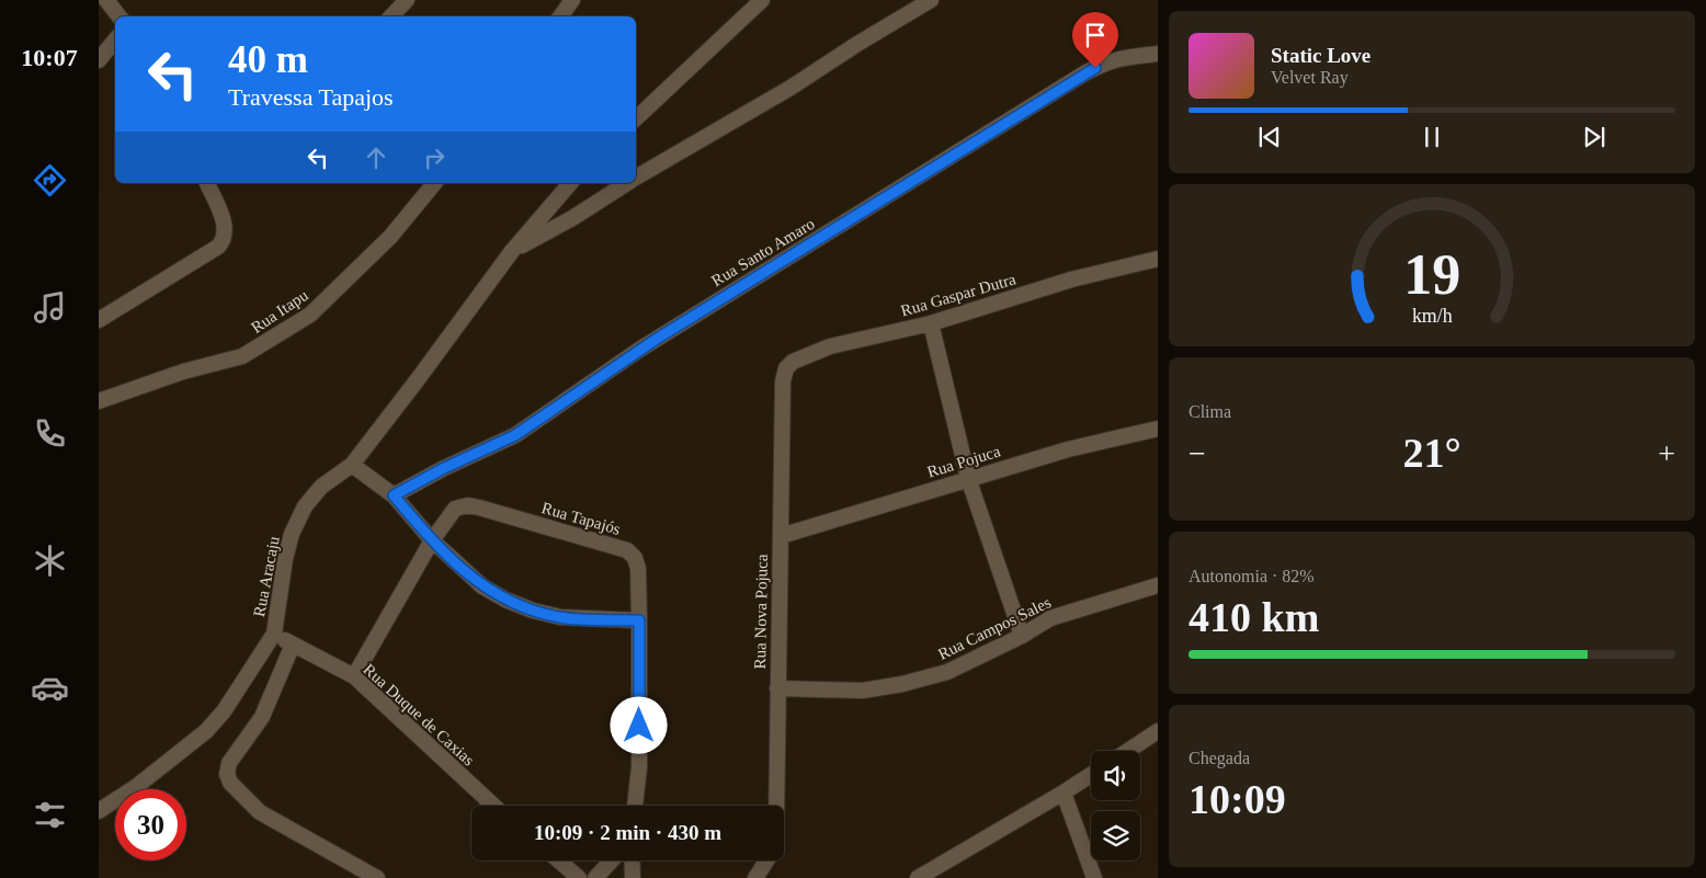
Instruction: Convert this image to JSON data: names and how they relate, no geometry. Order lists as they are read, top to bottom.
{
  "streets": {
    "street": [
      "Rua Santo Amaro",
      "Rua Gaspar Dutra",
      "Rua Itapu",
      "Rua Pojuca",
      "Rua Tapajós",
      "Rua Aracaju",
      "Rua Nova Pojuca",
      "Rua Campos Sales",
      "Rua Duque de Caxias"
    ]
  },
  "crossings": [
    ["Rua Gaspar Dutra", "Rua Nova Pojuca"],
    ["Rua Pojuca", "Rua Nova Pojuca"],
    ["Rua Tapajós", "Rua Duque de Caxias"],
    ["Rua Aracaju", "Rua Duque de Caxias"],
    ["Rua Nova Pojuca", "Rua Campos Sales"]
  ],
  "page": {
    "tabs": "10:07",
    "turn": ["40 m", "Travessa Tapajos"],
    "song": ["Static Love", "Velvet Ray"],
    "tile": [
      "Clima",
      ["Autonomia · 82%", "410 km"],
      ["Chegada", "10:09"]
    ],
    "heat": ["−", "21°", "+"],
    "limit": "30",
    "trip": "10:09 · 2 min · 430 m",
    "gauge": ["19", "km/h"]
  }
}
